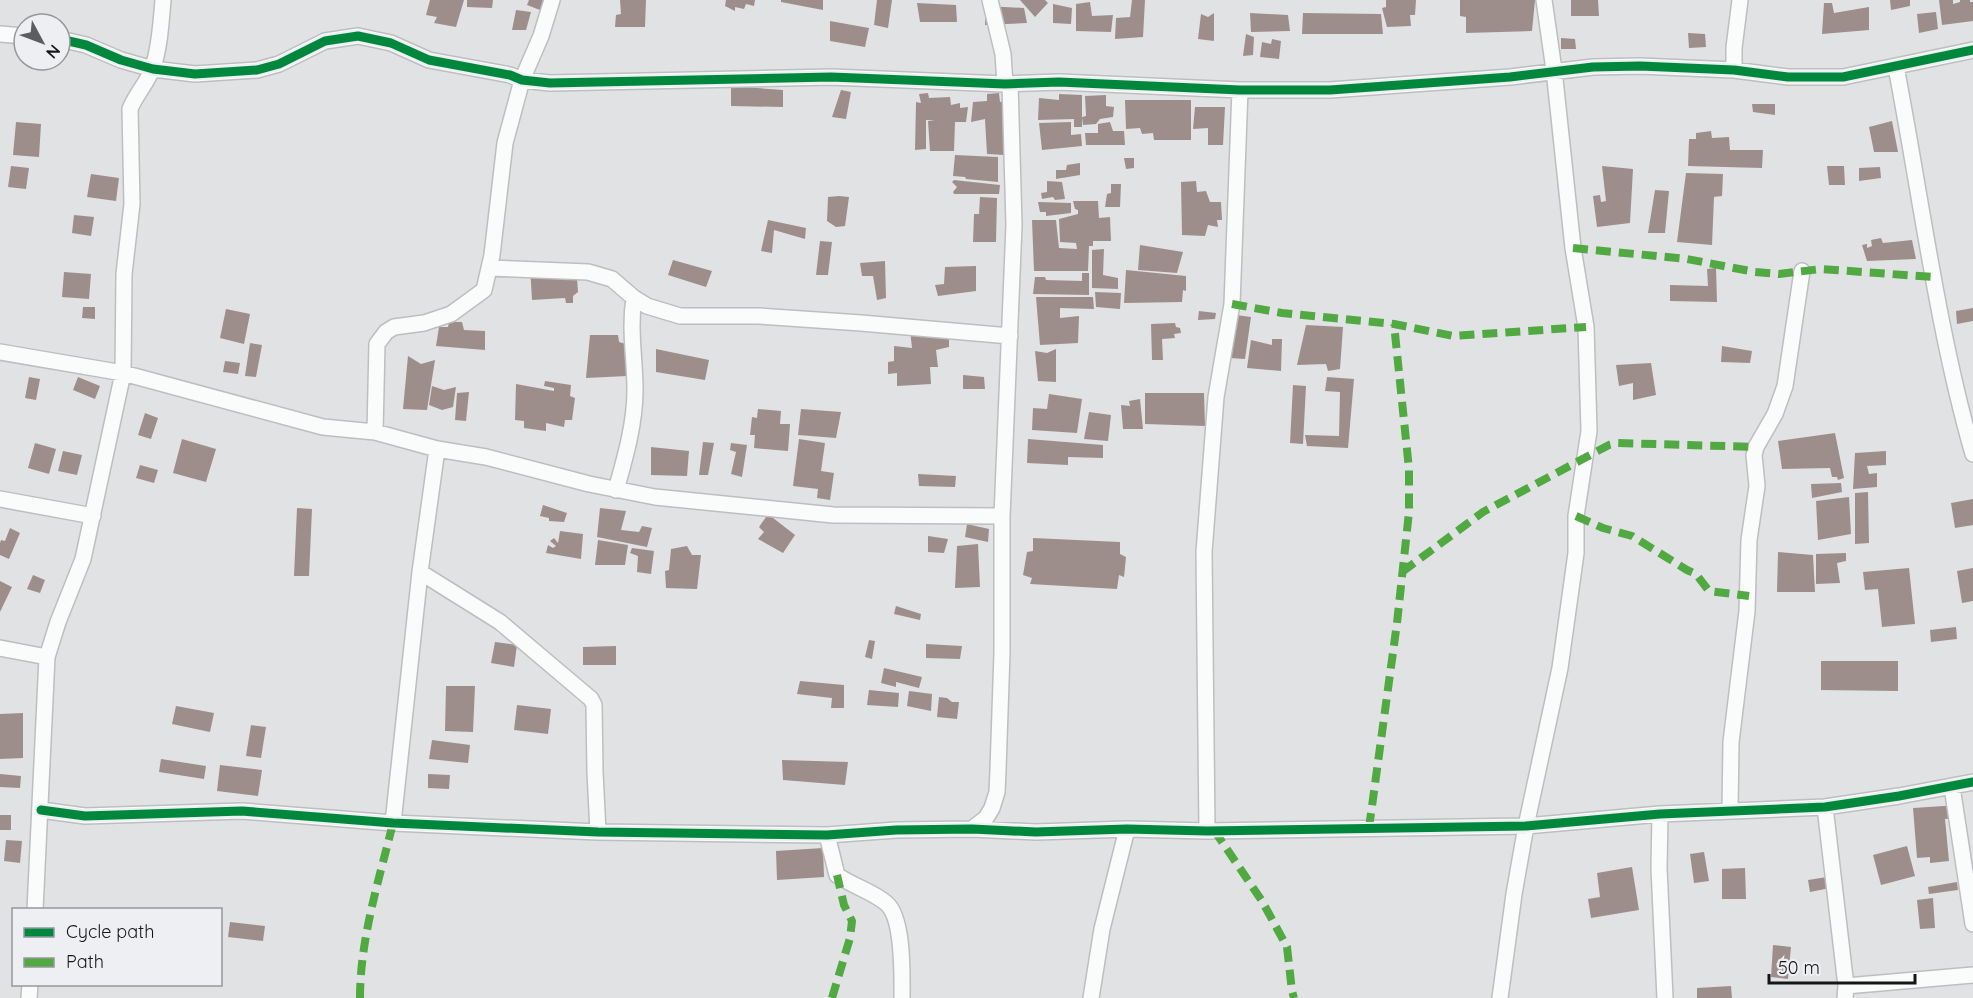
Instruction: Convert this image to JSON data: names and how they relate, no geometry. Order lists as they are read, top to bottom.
{
  "legend": ["Cycle path", "Path"],
  "scale_bar": "50 m",
  "north": "bottom right"
}
